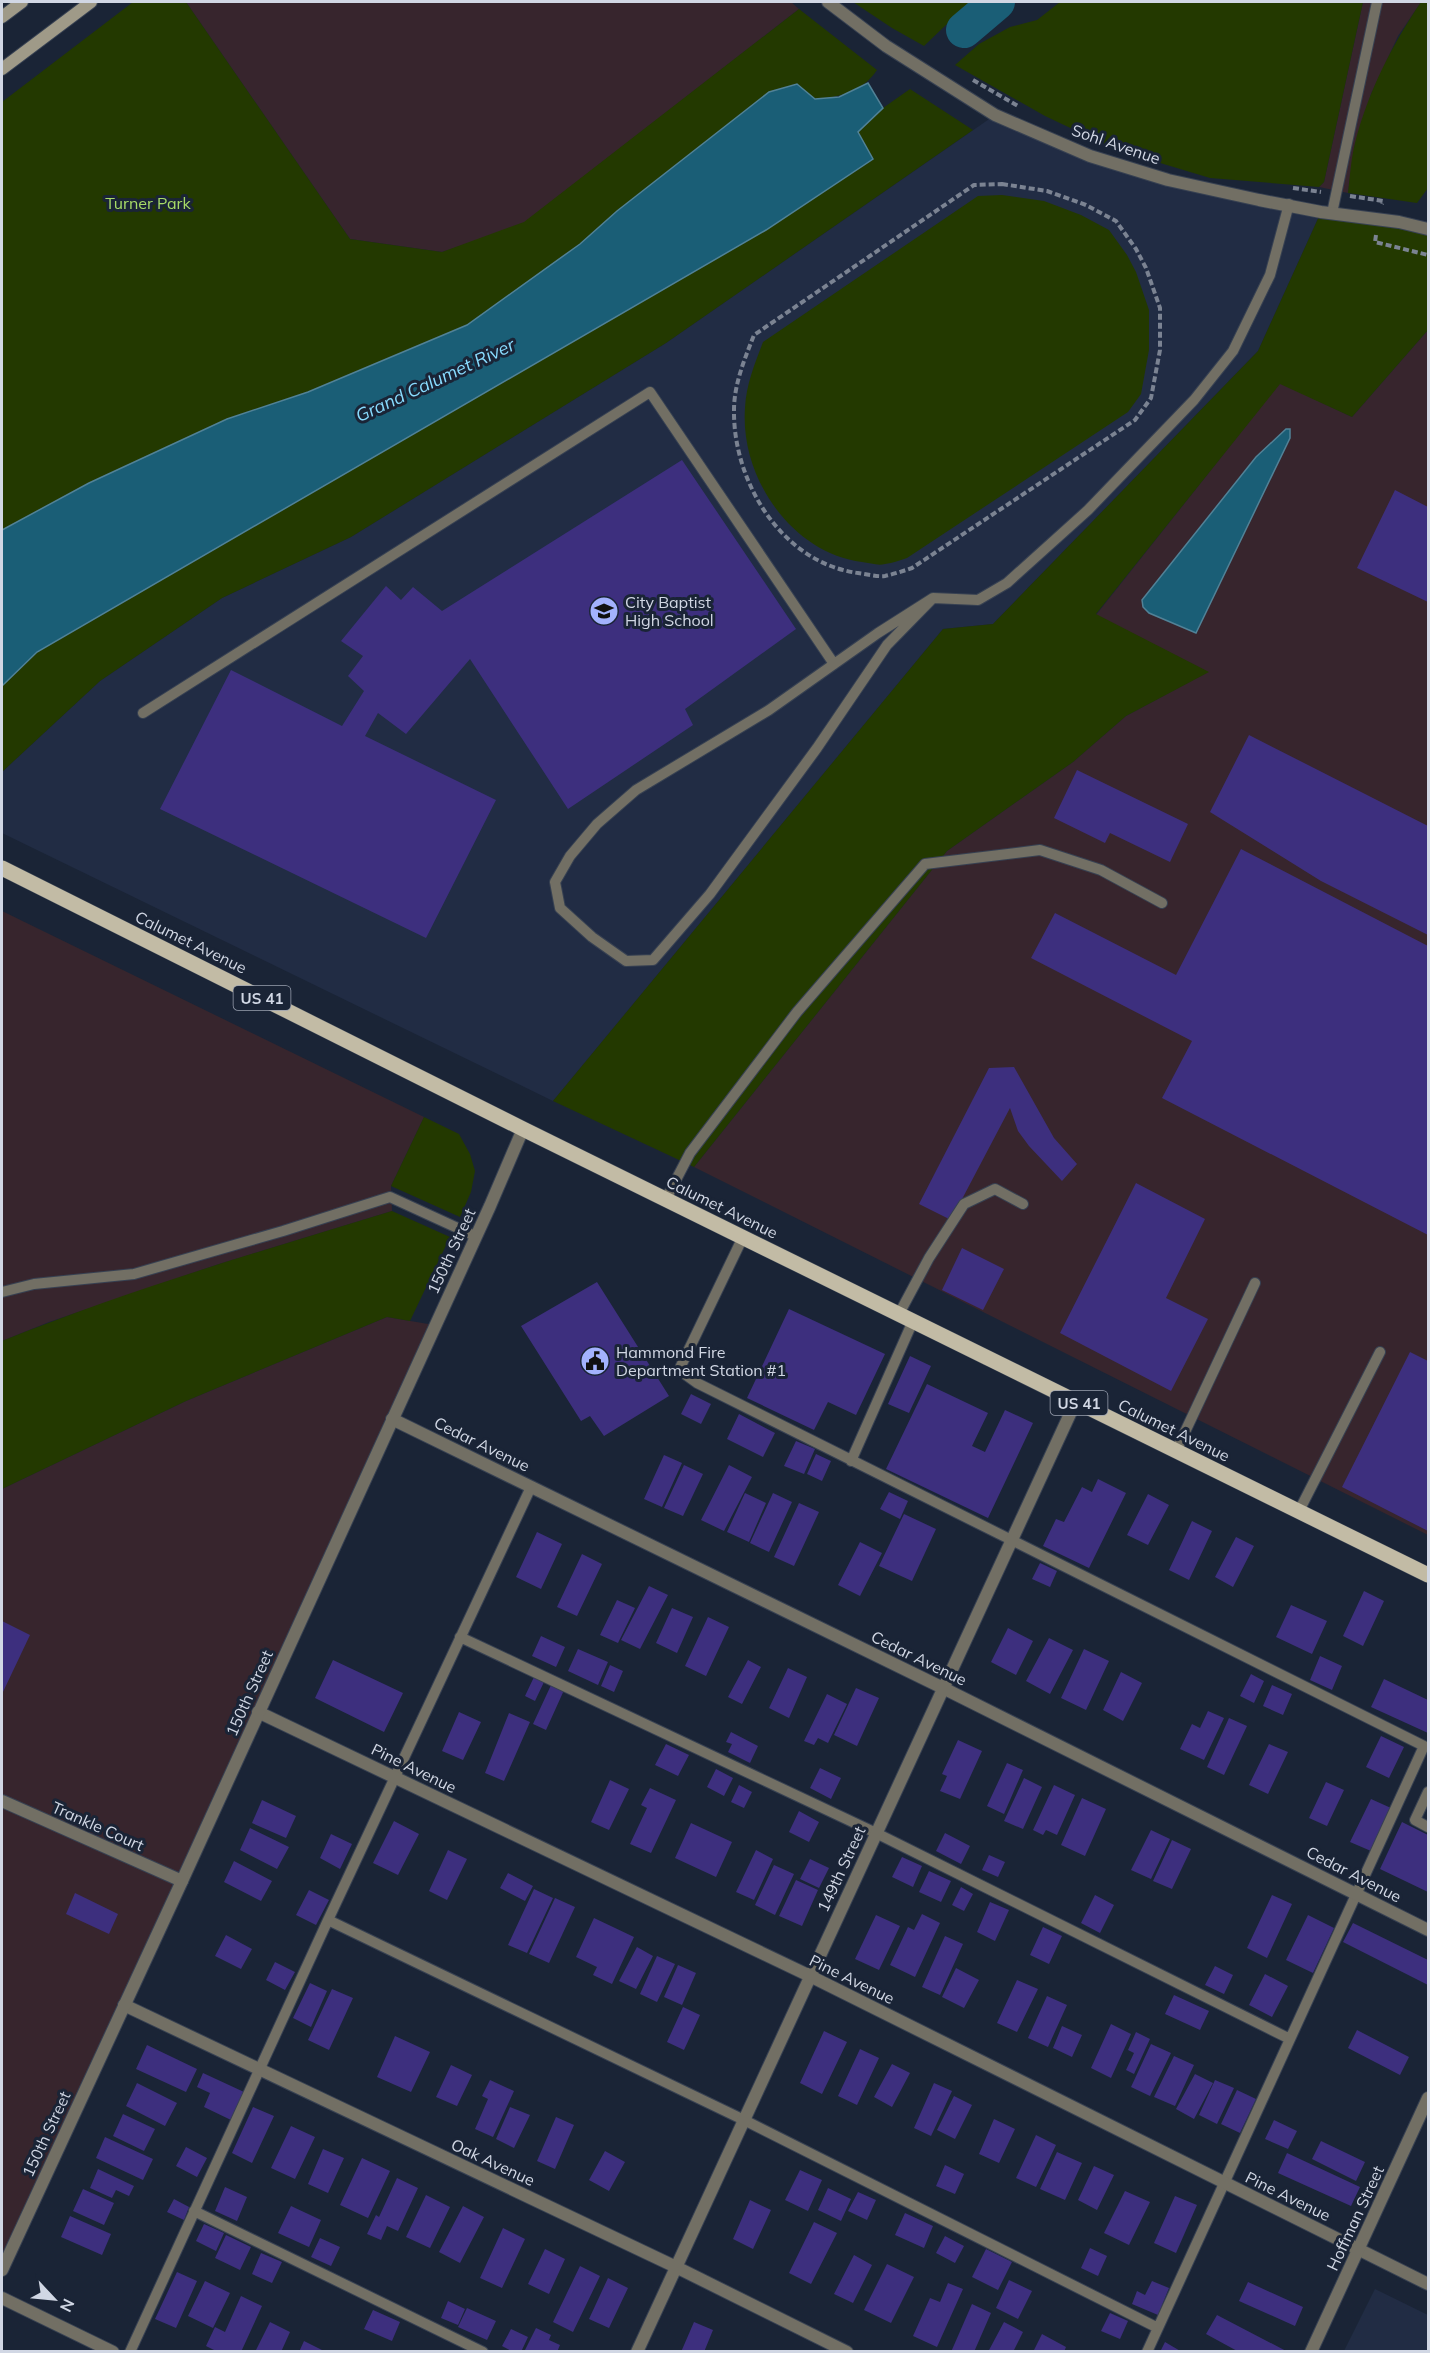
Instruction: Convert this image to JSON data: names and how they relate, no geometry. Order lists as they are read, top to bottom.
{
  "streets": {
    "main road": ["Calumet Avenue", "US 41"],
    "street": [
      "Sohl Avenue",
      "150th Street",
      "Cedar Avenue",
      "Pine Avenue",
      "Trankle Court",
      "149th Street",
      "Oak Avenue",
      "Hoffman Street"
    ]
  },
  "crossings": [
    ["Calumet Avenue", "150th Street"],
    ["Calumet Avenue", "149th Street"],
    ["150th Street", "Cedar Avenue"],
    ["150th Street", "Pine Avenue"],
    ["150th Street", "Trankle Court"],
    ["150th Street", "Oak Avenue"],
    ["Cedar Avenue", "149th Street"],
    ["Pine Avenue", "149th Street"],
    ["Pine Avenue", "Hoffman Street"],
    ["149th Street", "Oak Avenue"]
  ],
  "water": ["Grand Calumet River"],
  "parks": ["Turner Park"],
  "places": {
    "school or university": ["City Baptist High School"],
    "public building": ["Hammond Fire Department Station #1"]
  },
  "north": "bottom right"
}
